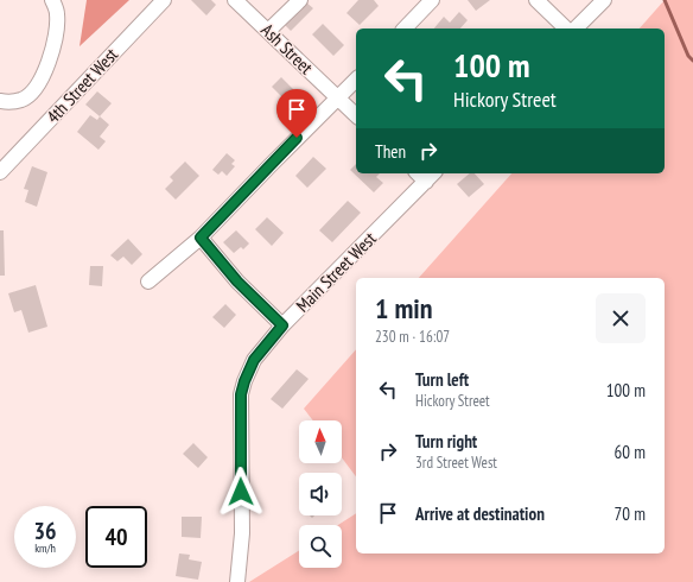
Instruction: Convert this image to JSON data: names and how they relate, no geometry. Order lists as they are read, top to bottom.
{
  "streets": {
    "street": ["Ash Street", "4th Street West", "Main Street West"]
  },
  "north": "top",
  "page": {
    "turn": ["100 m", "Hickory Street"],
    "then": "Then",
    "heading": ["1 min", "230 m · 16:07"],
    "list": [
      {
        "name": "Turn left",
        "note": "Hickory Street",
        "value": "100 m"
      },
      {
        "name": "Turn right",
        "note": "3rd Street West",
        "value": "60 m"
      },
      {
        "name": "Arrive at destination",
        "value": "70 m"
      }
    ],
    "speed": "36 km/h",
    "limit": "40"
  }
}
